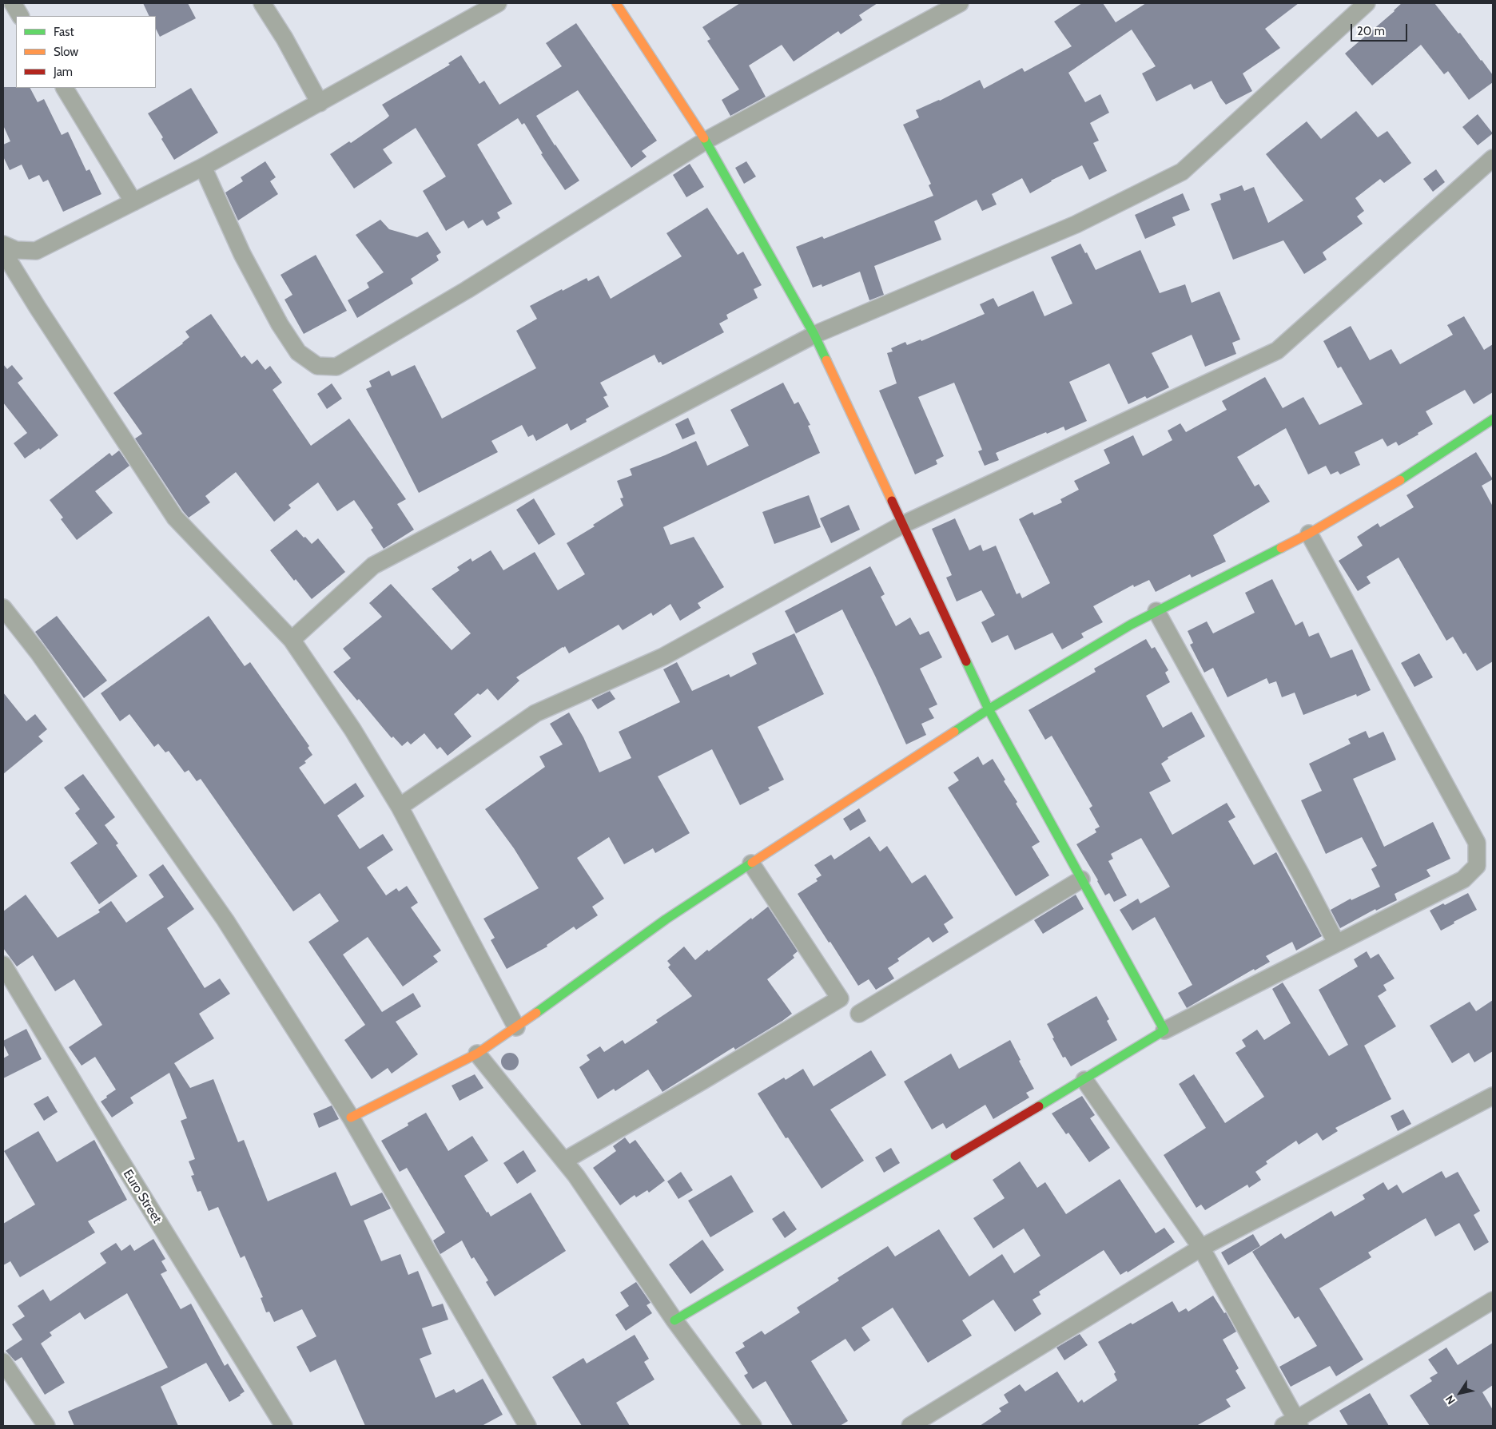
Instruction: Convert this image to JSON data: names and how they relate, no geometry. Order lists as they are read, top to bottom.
{
  "streets": {
    "street": ["Euro Street"]
  },
  "legend": ["Fast", "Slow", "Jam"],
  "scale_bar": "20 m",
  "north": "bottom left"
}
